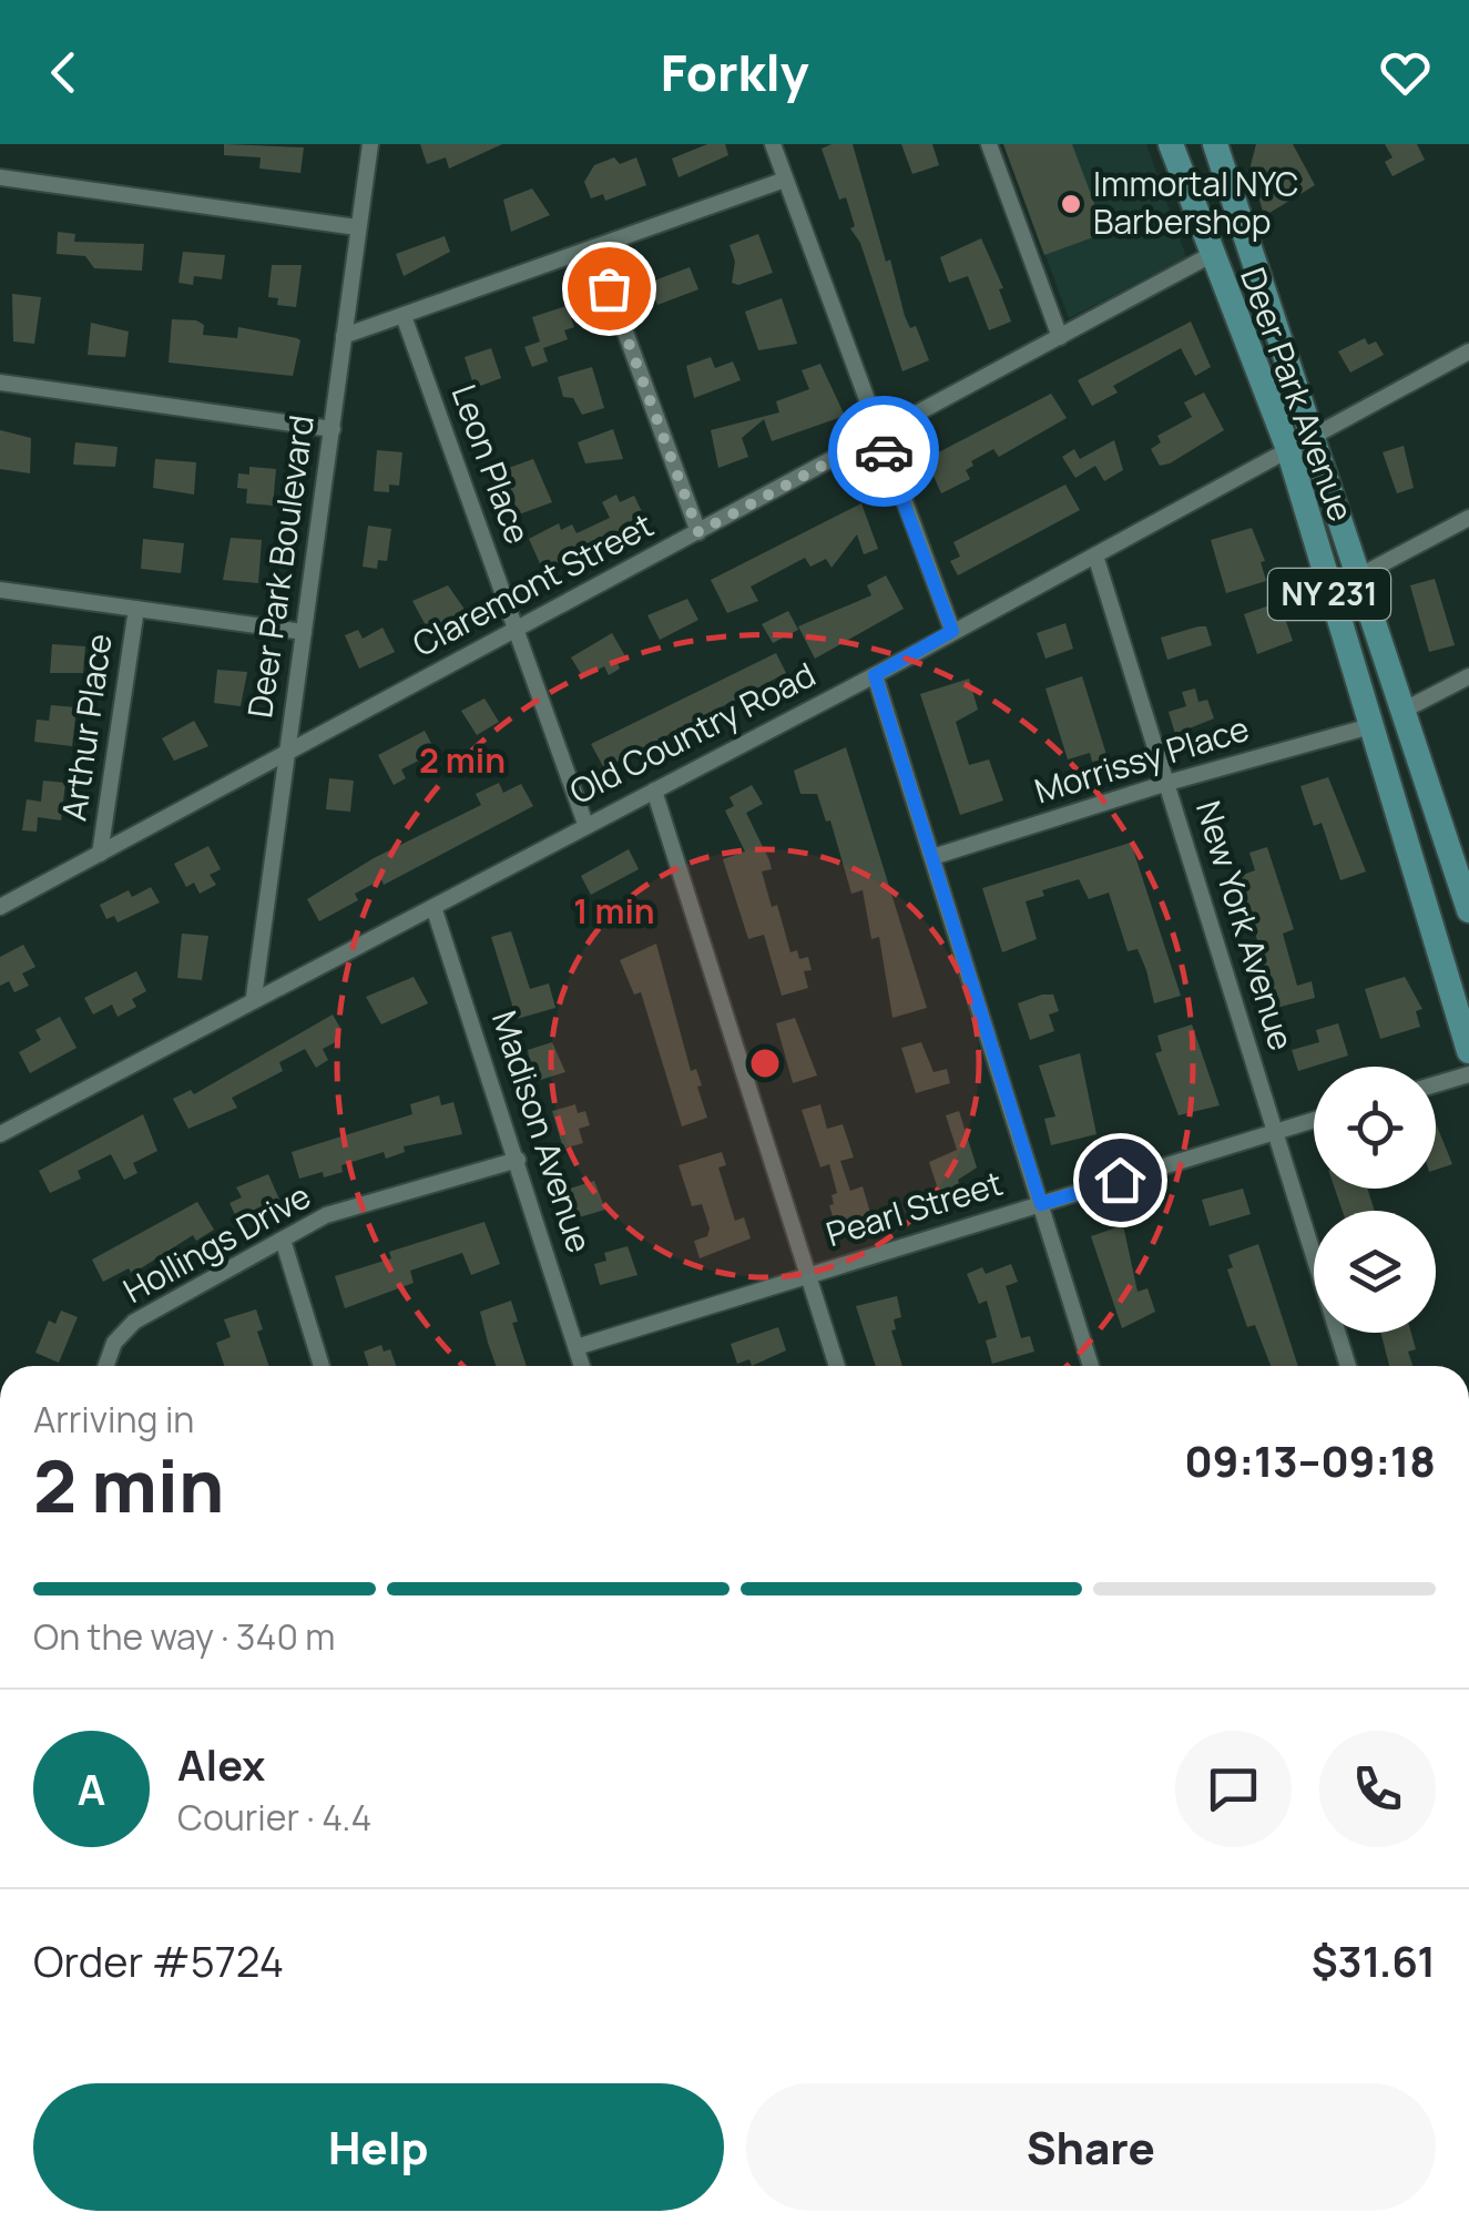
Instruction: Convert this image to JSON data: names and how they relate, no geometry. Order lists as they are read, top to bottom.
{
  "streets": {
    "main road": ["Deer Park Avenue", "NY 231"],
    "street": [
      "Leon Place",
      "Deer Park Boulevard",
      "Claremont Street",
      "Arthur Place",
      "Old Country Road",
      "Morrissy Place",
      "New York Avenue",
      "Madison Avenue",
      "Pearl Street",
      "Hollings Drive"
    ]
  },
  "crossings": [
    ["Deer Park Avenue", "Claremont Street"],
    ["Deer Park Avenue", "Old Country Road"],
    ["Deer Park Avenue", "Morrissy Place"],
    ["Leon Place", "Claremont Street"],
    ["Leon Place", "Old Country Road"],
    ["Deer Park Boulevard", "Claremont Street"],
    ["Deer Park Boulevard", "Old Country Road"],
    ["Claremont Street", "Arthur Place"],
    ["Old Country Road", "New York Avenue"],
    ["Old Country Road", "Madison Avenue"],
    ["Morrissy Place", "New York Avenue"],
    ["New York Avenue", "Pearl Street"],
    ["Madison Avenue", "Pearl Street"],
    ["Madison Avenue", "Hollings Drive"]
  ],
  "places": ["Immortal NYC Barbershop"],
  "page": {
    "header": "Forkly",
    "heading": ["2 min", "Arriving in", "09:13–09:18"],
    "panel": [
      "Alex",
      "Courier · 4.4",
      "Order #5724",
      "$31.61"
    ],
    "bar": "On the way · 340 m",
    "round": "A",
    "buttons": ["Help", "Share"]
  },
  "rings": ["2 min", "1 min"]
}
